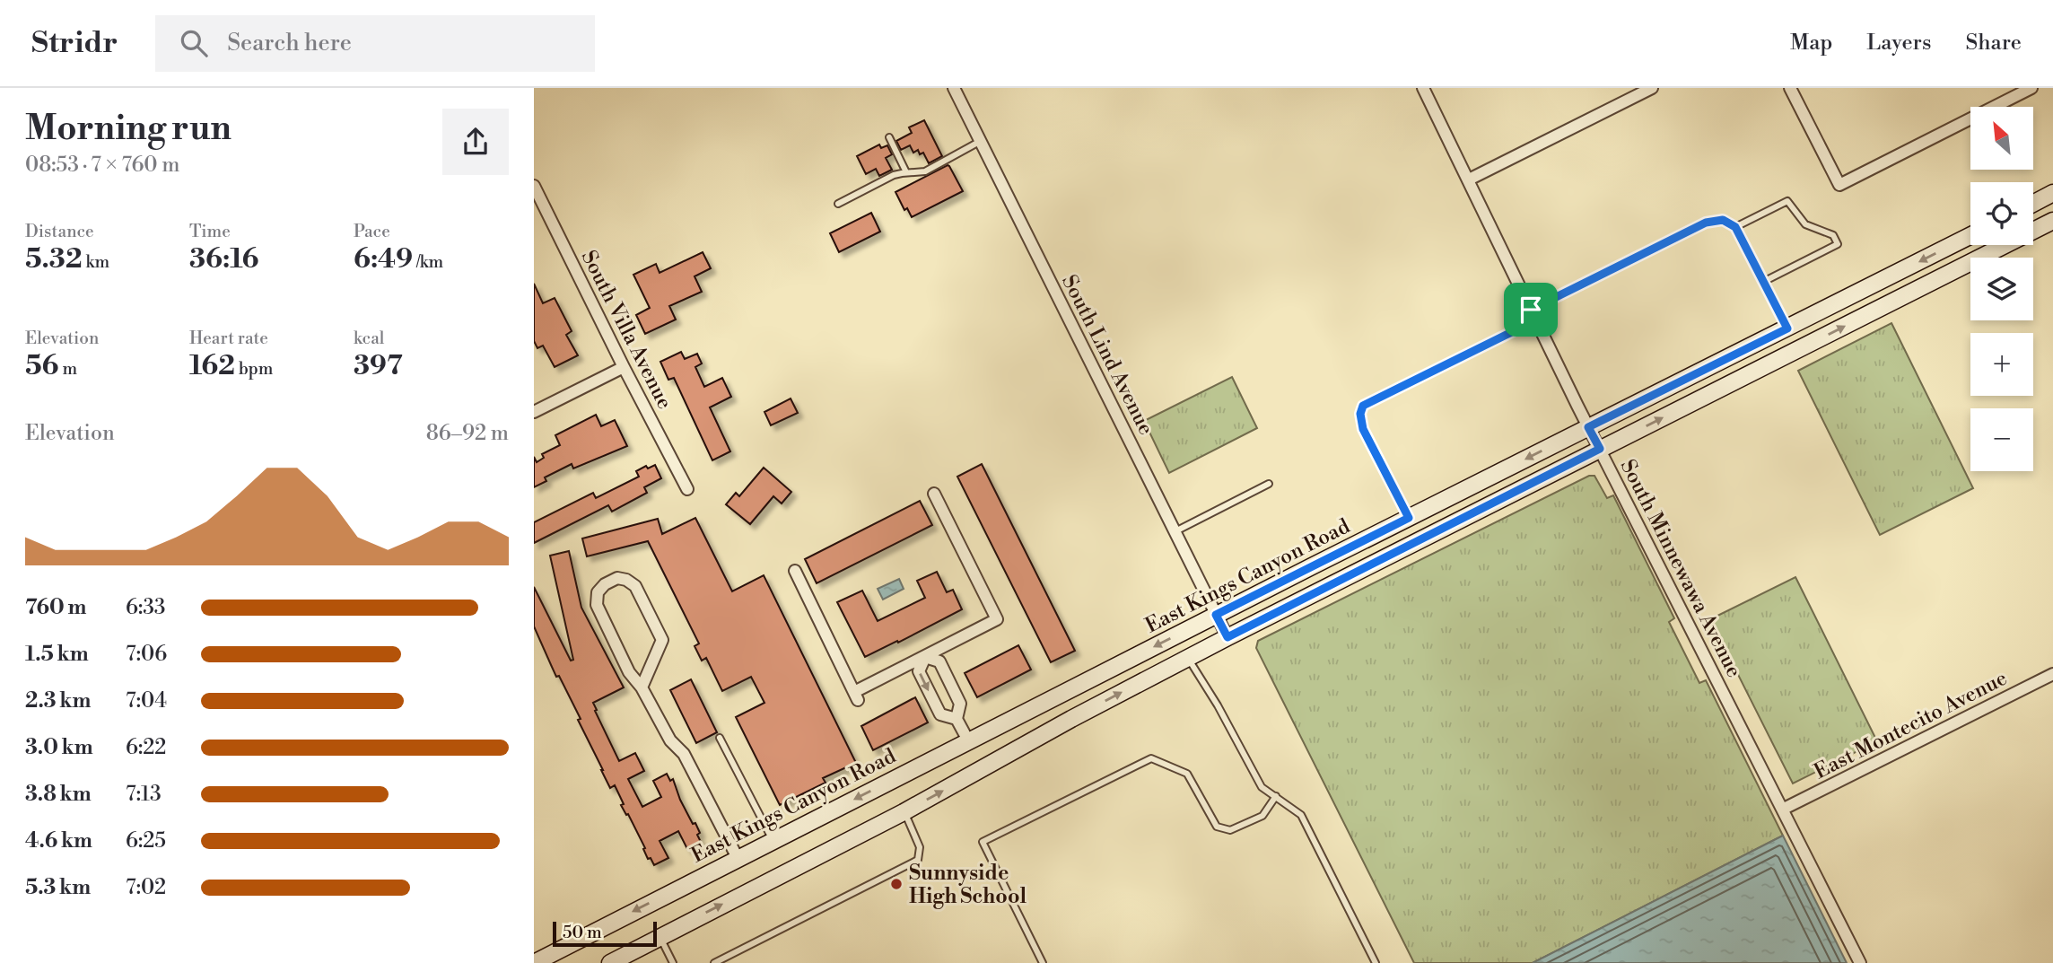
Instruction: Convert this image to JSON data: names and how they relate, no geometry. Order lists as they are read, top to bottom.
{
  "streets": {
    "main road": ["East Kings Canyon Road"],
    "street": [
      "South Villa Avenue",
      "South Lind Avenue",
      "South Minnewawa Avenue",
      "East Montecito Avenue"
    ]
  },
  "crossings": [
    ["South Lind Avenue", "East Kings Canyon Road"],
    ["South Minnewawa Avenue", "East Kings Canyon Road"],
    ["South Minnewawa Avenue", "East Montecito Avenue"]
  ],
  "places": ["Sunnyside High School"],
  "scale_bar": "50 m",
  "north": "top left",
  "page": {
    "header": "Stridr",
    "search": "Search here",
    "nav": ["Map", "Layers", "Share"],
    "heading": ["Morning run", "08:53 · 7 × 760 m"],
    "map_buttons": ["+", "−"],
    "stats": [
      ["Distance", "5.32 km"],
      ["Time", "36:16"],
      ["Pace", "6:49 /km"],
      ["Elevation", "56 m"],
      ["Heart rate", "162 bpm"],
      ["kcal", "397"]
    ],
    "chart": ["Elevation", "86–92 m"],
    "list": [
      {
        "name": "760 m",
        "note": "6:33"
      },
      {
        "name": "1.5 km",
        "note": "7:06"
      },
      {
        "name": "2.3 km",
        "note": "7:04"
      },
      {
        "name": "3.0 km",
        "note": "6:22"
      },
      {
        "name": "3.8 km",
        "note": "7:13"
      },
      {
        "name": "4.6 km",
        "note": "6:25"
      },
      {
        "name": "5.3 km",
        "note": "7:02"
      }
    ],
    "scale": "50 m"
  }
}
